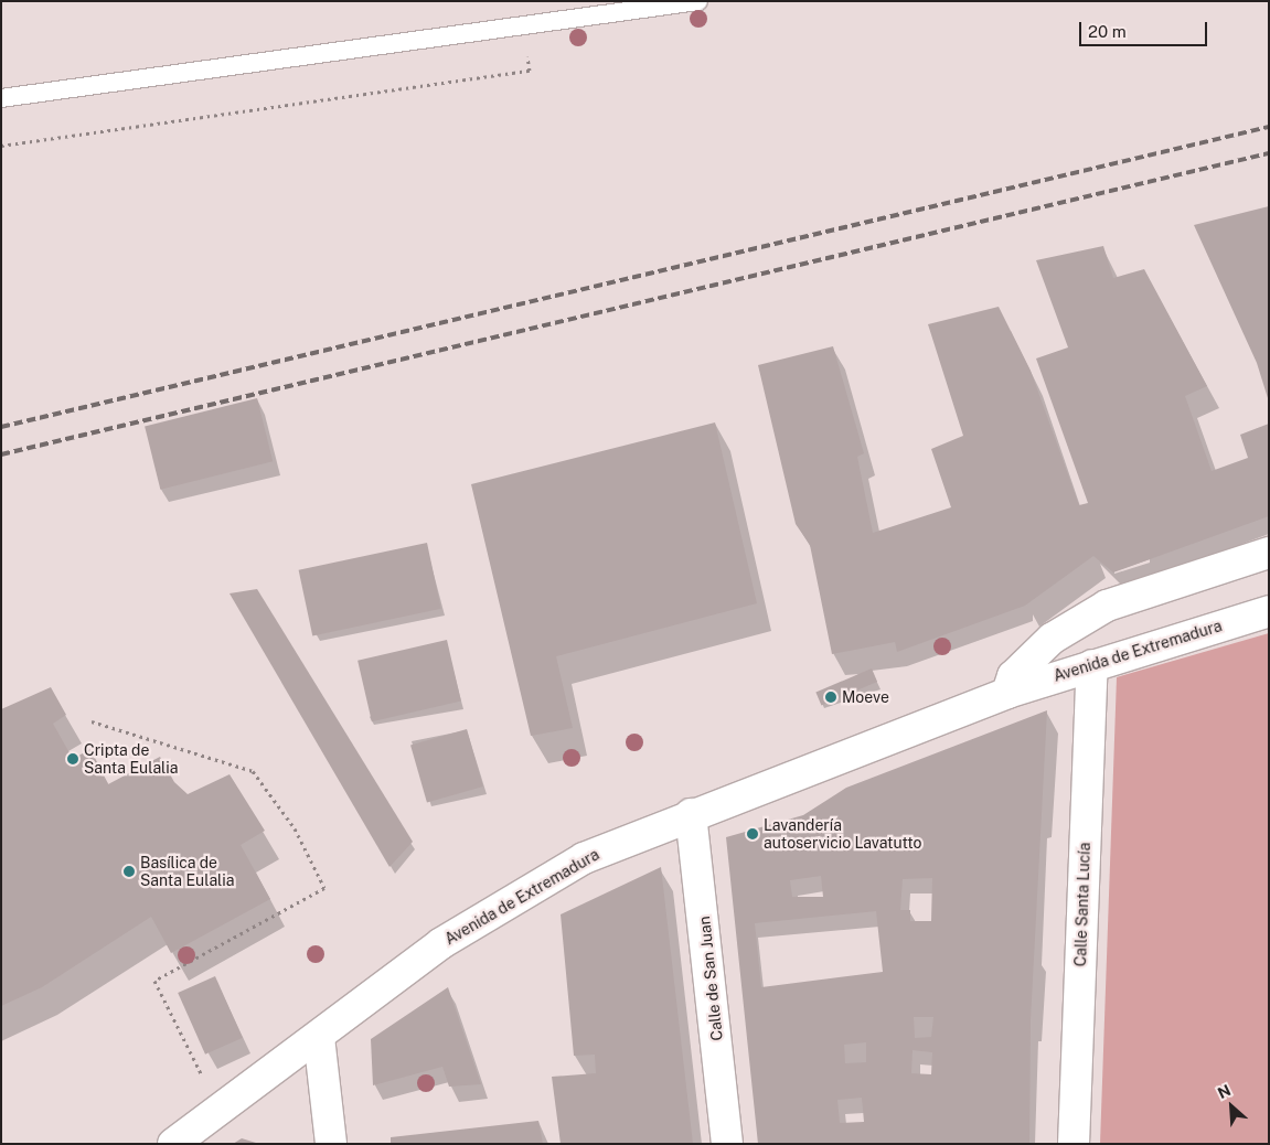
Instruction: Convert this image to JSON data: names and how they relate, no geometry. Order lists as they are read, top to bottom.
{
  "streets": {
    "main road": ["Avenida de Extremadura", "Calle Santa Lucía", "Calle de San Juan"]
  },
  "crossings": [
    ["Avenida de Extremadura", "Calle Santa Lucía"],
    ["Avenida de Extremadura", "Calle de San Juan"]
  ],
  "places": [
    "Moeve",
    "Cripta de Santa Eulalia",
    "Lavandería autoservicio Lavatutto",
    "Basílica de Santa Eulalia"
  ],
  "scale_bar": "20 m",
  "north": "top left"
}
